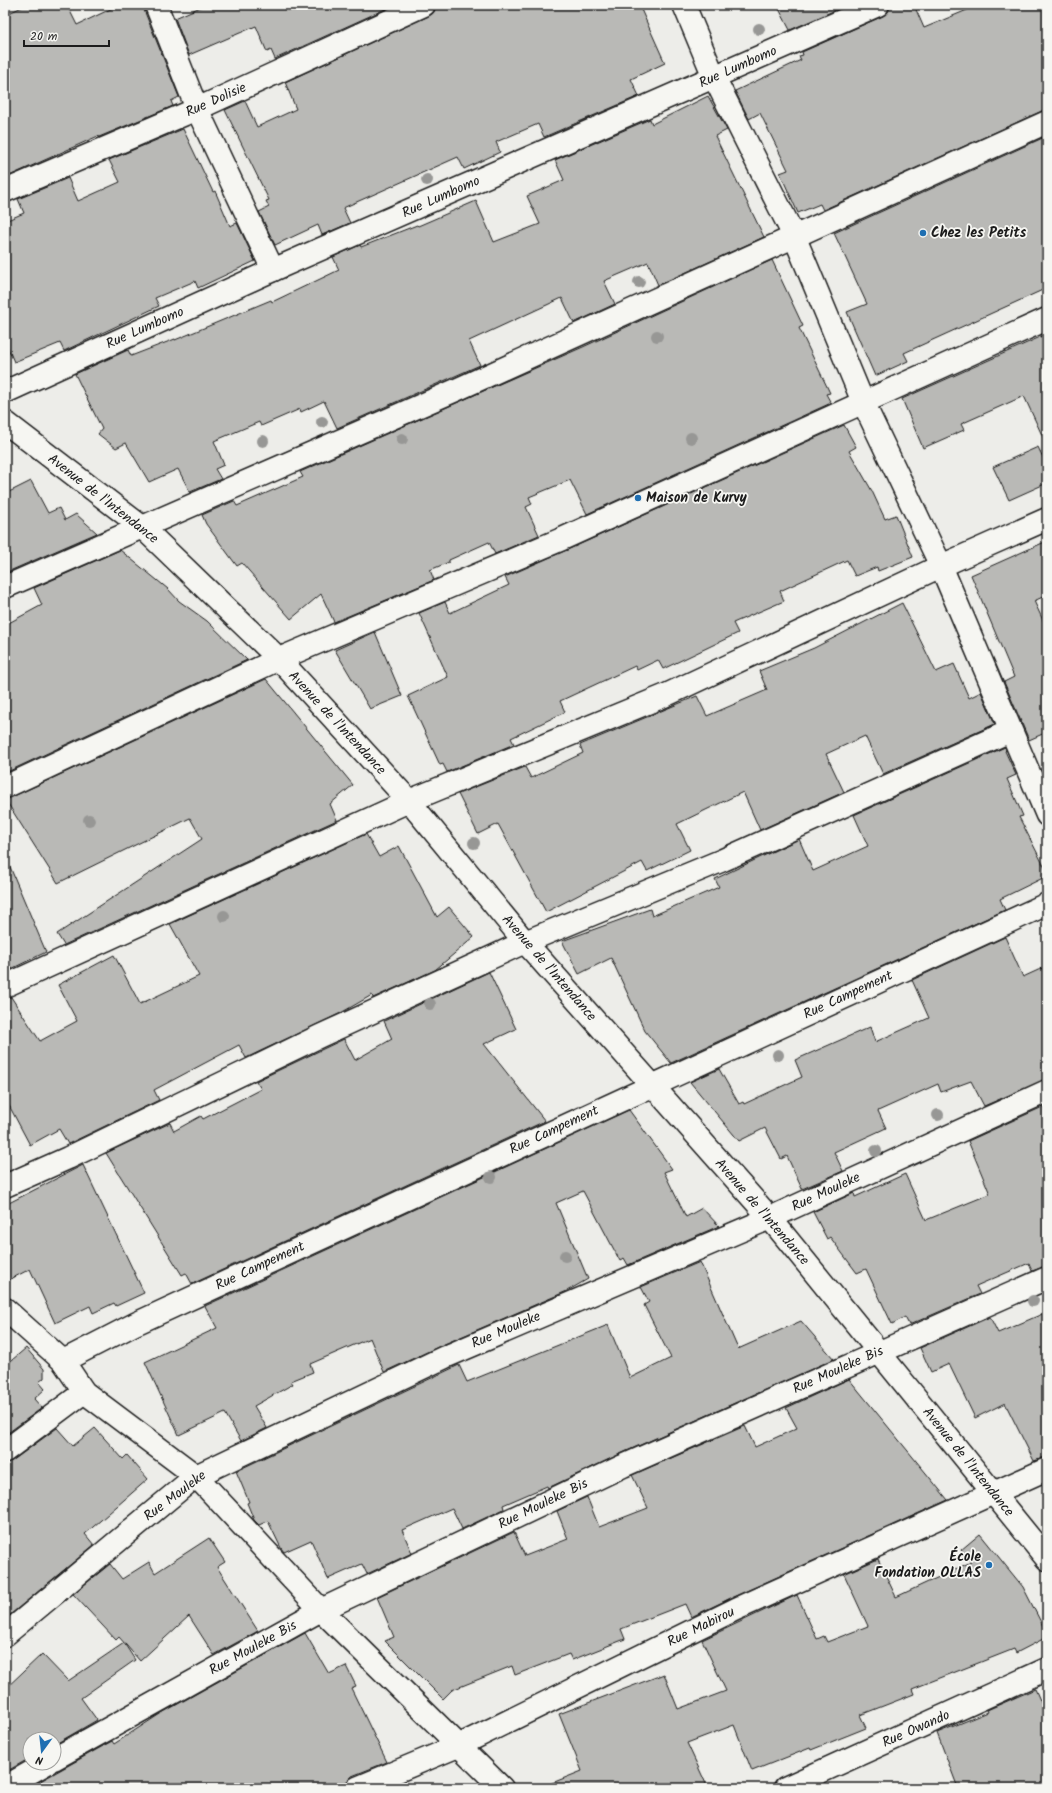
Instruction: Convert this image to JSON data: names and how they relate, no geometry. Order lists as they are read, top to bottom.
{
  "streets": {
    "street": [
      "Rue Lumbomo",
      "Rue Dolisie",
      "Avenue de l'Intendance",
      "Rue Campement",
      "Rue Mouleke",
      "Rue Mouleke Bis",
      "Rue Mabirou",
      "Rue Owando"
    ]
  },
  "crossings": [
    ["Avenue de l'Intendance", "Rue Campement"],
    ["Avenue de l'Intendance", "Rue Mouleke"],
    ["Avenue de l'Intendance", "Rue Mouleke Bis"],
    ["Avenue de l'Intendance", "Rue Mabirou"]
  ],
  "places": ["Chez les Petits", "Maison de Kurvy", "École Fondation OLLAS"],
  "scale_bar": "20 m",
  "north": "bottom"
}
